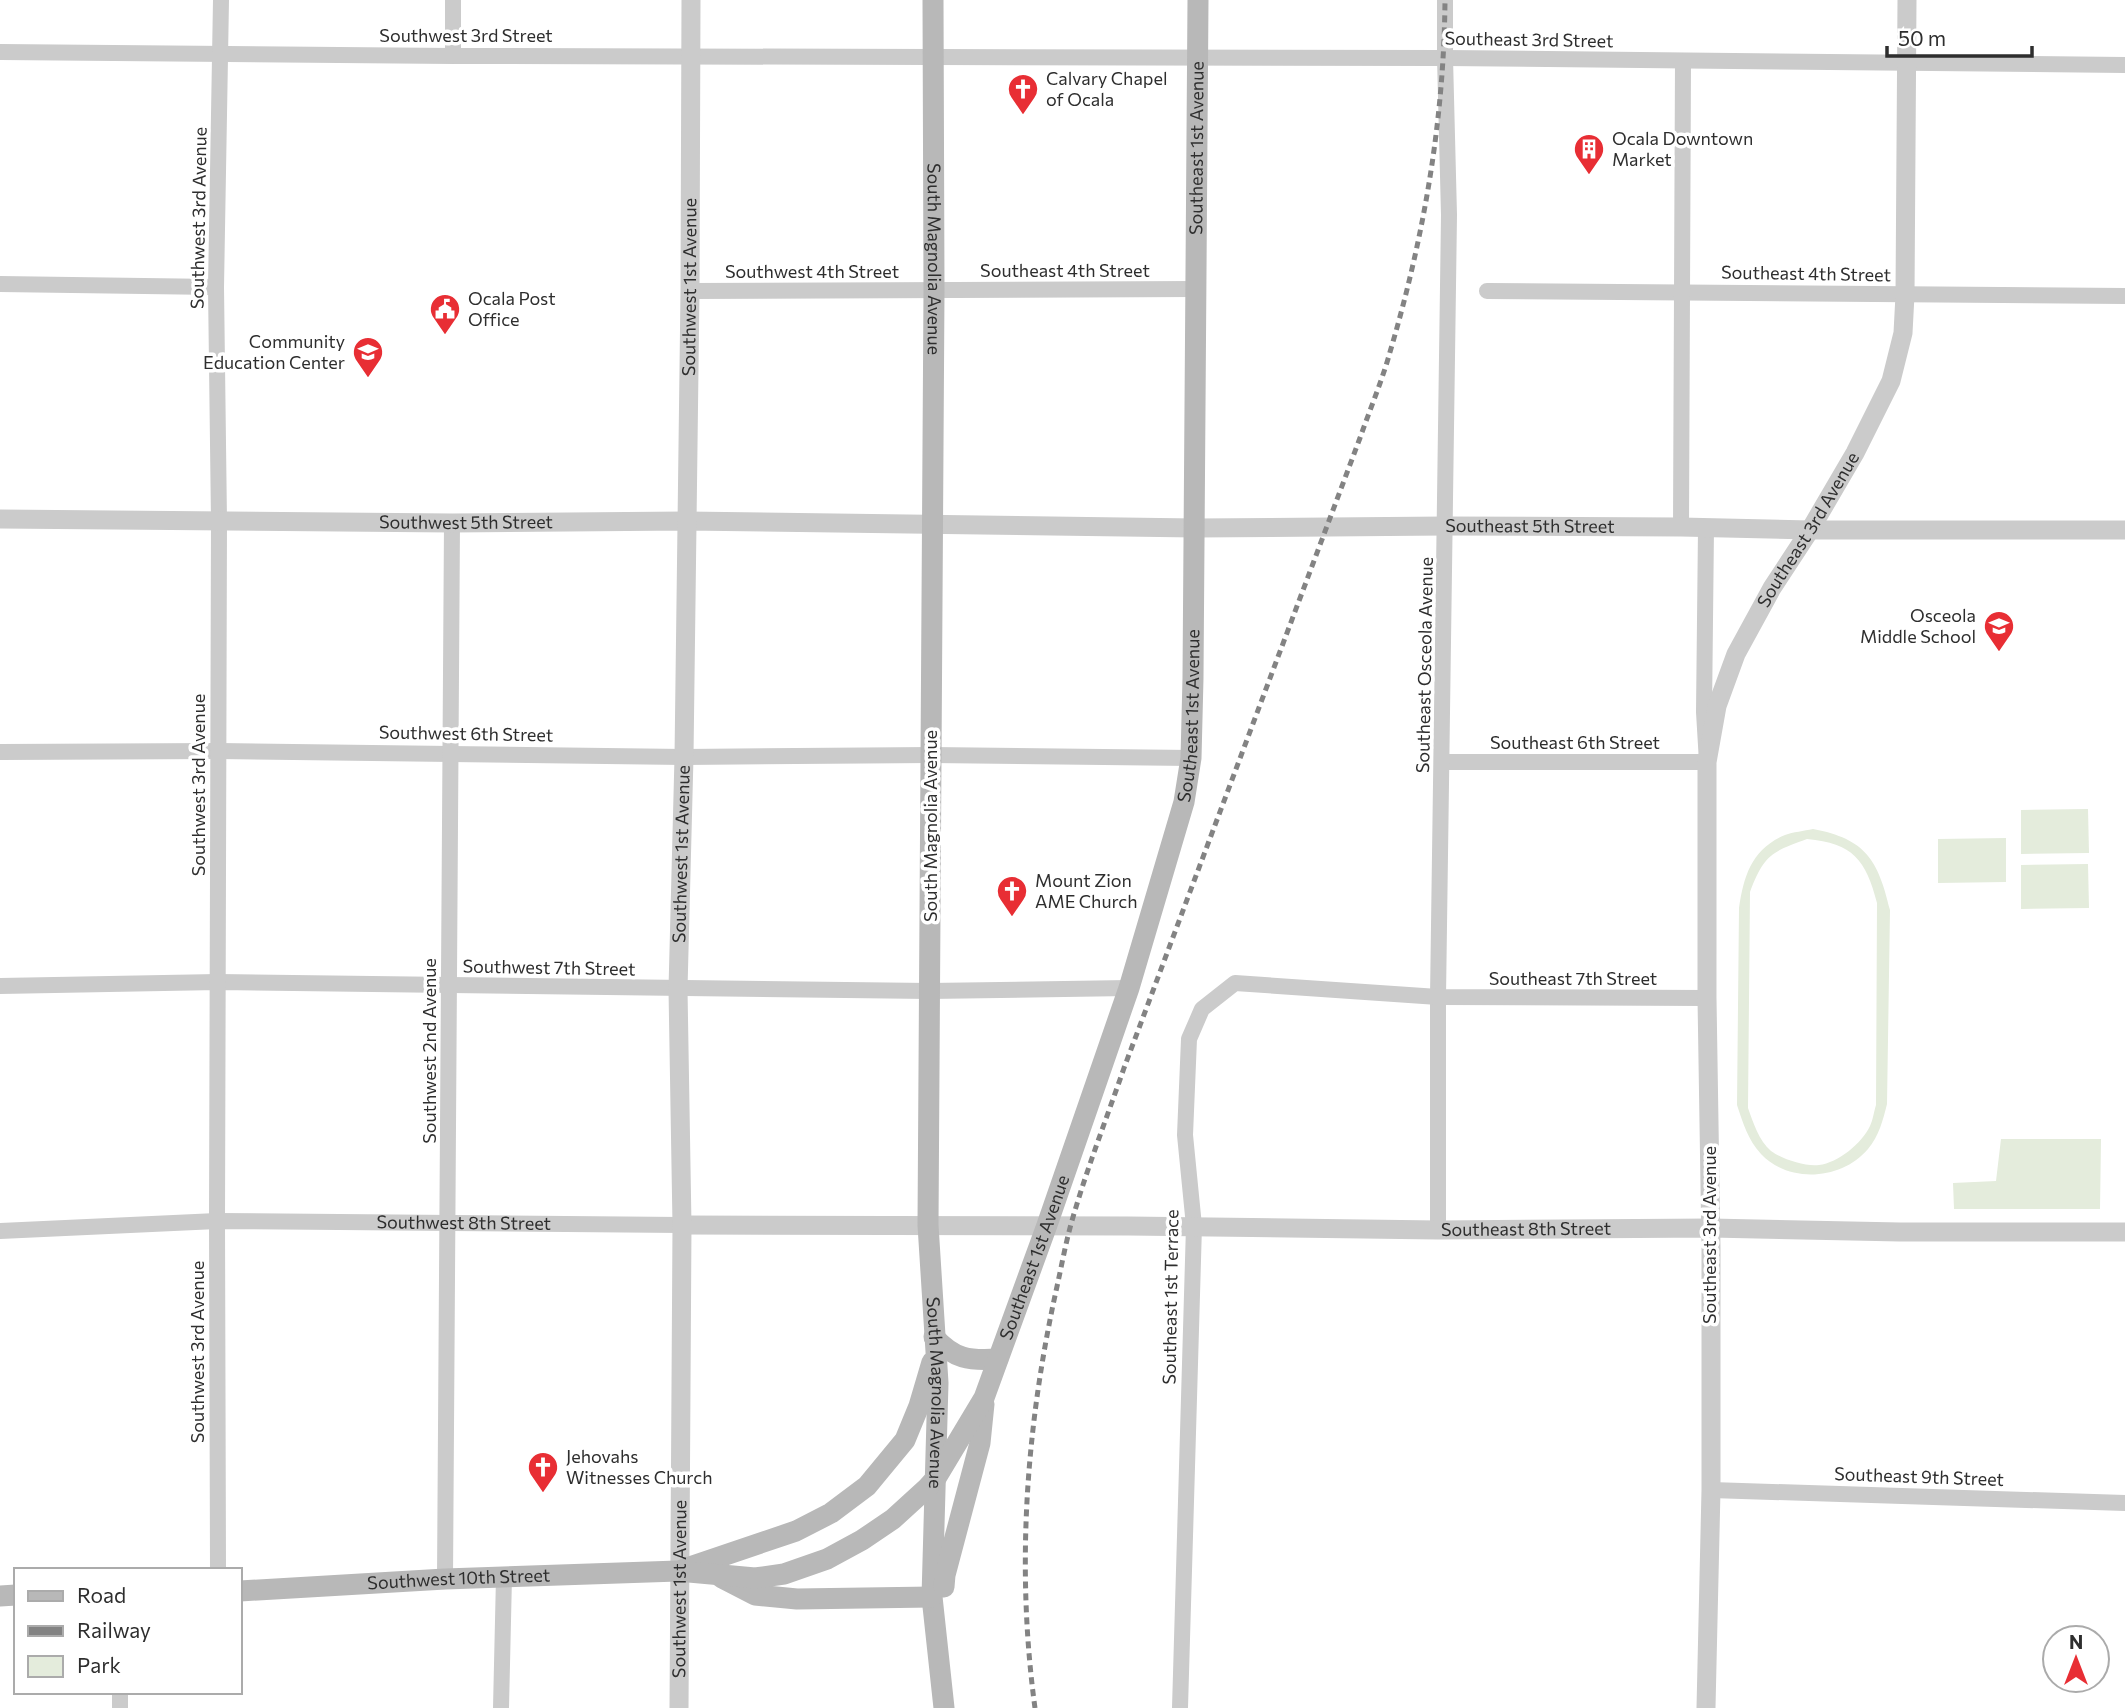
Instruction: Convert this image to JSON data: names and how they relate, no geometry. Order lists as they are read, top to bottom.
{
  "streets": {
    "main road": ["Southeast 1st Avenue", "South Magnolia Avenue", "Southwest 10th Street"],
    "street": [
      "Southwest 3rd Street",
      "Southeast 3rd Street",
      "Southwest 3rd Avenue",
      "Southeast 4th Street",
      "Southwest 4th Street",
      "Southwest 1st Avenue",
      "Southwest 5th Street",
      "Southeast 5th Street",
      "Southeast 3rd Avenue",
      "Southeast Osceola Avenue",
      "Southwest 6th Street",
      "Southeast 6th Street",
      "Southwest 7th Street",
      "Southeast 7th Street",
      "Southwest 2nd Avenue",
      "Southwest 8th Street",
      "Southeast 8th Street",
      "Southeast 1st Terrace",
      "Southeast 9th Street"
    ]
  },
  "crossings": [
    ["Southwest 3rd Street", "Southeast 3rd Street"],
    ["Southwest 3rd Street", "Southwest 3rd Avenue"],
    ["Southwest 3rd Street", "South Magnolia Avenue"],
    ["Southwest 3rd Street", "Southwest 1st Avenue"],
    ["Southeast 3rd Street", "Southeast 1st Avenue"],
    ["Southeast 3rd Street", "South Magnolia Avenue"],
    ["Southeast 3rd Street", "Southeast 3rd Avenue"],
    ["Southeast 3rd Street", "Southeast Osceola Avenue"],
    ["Southeast 1st Avenue", "South Magnolia Avenue"],
    ["Southeast 1st Avenue", "Southeast 4th Street"],
    ["Southeast 1st Avenue", "Southeast 5th Street"],
    ["Southeast 1st Avenue", "Southeast 8th Street"],
    ["Southeast 1st Avenue", "Southwest 10th Street"],
    ["Southwest 3rd Avenue", "Southwest 5th Street"],
    ["Southwest 3rd Avenue", "Southwest 6th Street"],
    ["Southwest 3rd Avenue", "Southwest 7th Street"],
    ["Southwest 3rd Avenue", "Southwest 8th Street"],
    ["South Magnolia Avenue", "Southeast 4th Street"],
    ["South Magnolia Avenue", "Southwest 4th Street"],
    ["South Magnolia Avenue", "Southwest 5th Street"],
    ["South Magnolia Avenue", "Southeast 5th Street"],
    ["South Magnolia Avenue", "Southwest 6th Street"],
    ["South Magnolia Avenue", "Southwest 7th Street"],
    ["South Magnolia Avenue", "Southwest 8th Street"],
    ["South Magnolia Avenue", "Southeast 8th Street"],
    ["South Magnolia Avenue", "Southwest 10th Street"],
    ["Southeast 4th Street", "Southwest 4th Street"],
    ["Southeast 4th Street", "Southeast 3rd Avenue"],
    ["Southwest 4th Street", "Southwest 1st Avenue"],
    ["Southwest 1st Avenue", "Southwest 5th Street"],
    ["Southwest 1st Avenue", "Southwest 6th Street"],
    ["Southwest 1st Avenue", "Southwest 7th Street"],
    ["Southwest 1st Avenue", "Southwest 8th Street"],
    ["Southwest 1st Avenue", "Southwest 10th Street"],
    ["Southwest 5th Street", "Southeast 5th Street"],
    ["Southwest 5th Street", "Southwest 2nd Avenue"],
    ["Southeast 5th Street", "Southeast 3rd Avenue"],
    ["Southeast 5th Street", "Southeast Osceola Avenue"],
    ["Southeast 3rd Avenue", "Southeast 6th Street"],
    ["Southeast 3rd Avenue", "Southeast 7th Street"],
    ["Southeast 3rd Avenue", "Southeast 8th Street"],
    ["Southeast 3rd Avenue", "Southeast 9th Street"],
    ["Southeast Osceola Avenue", "Southeast 6th Street"],
    ["Southeast Osceola Avenue", "Southeast 7th Street"],
    ["Southeast Osceola Avenue", "Southeast 8th Street"],
    ["Southeast Osceola Avenue", "Southeast 1st Terrace"],
    ["Southwest 6th Street", "Southwest 2nd Avenue"],
    ["Southwest 7th Street", "Southwest 2nd Avenue"],
    ["Southeast 7th Street", "Southeast 1st Terrace"],
    ["Southwest 2nd Avenue", "Southwest 8th Street"],
    ["Southwest 2nd Avenue", "Southwest 10th Street"],
    ["Southwest 8th Street", "Southeast 8th Street"],
    ["Southeast 8th Street", "Southeast 1st Terrace"]
  ],
  "places": {
    "church": ["Calvary Chapel of Ocala", "Mount Zion AME Church", "Jehovahs Witnesses Church"],
    "building": ["Ocala Downtown Market"],
    "public building": ["Ocala Post Office"],
    "school or university": ["Community Education Center", "Osceola Middle School"]
  },
  "legend": ["Road", "Railway", "Park"],
  "scale_bar": "50 m",
  "north": "top"
}
